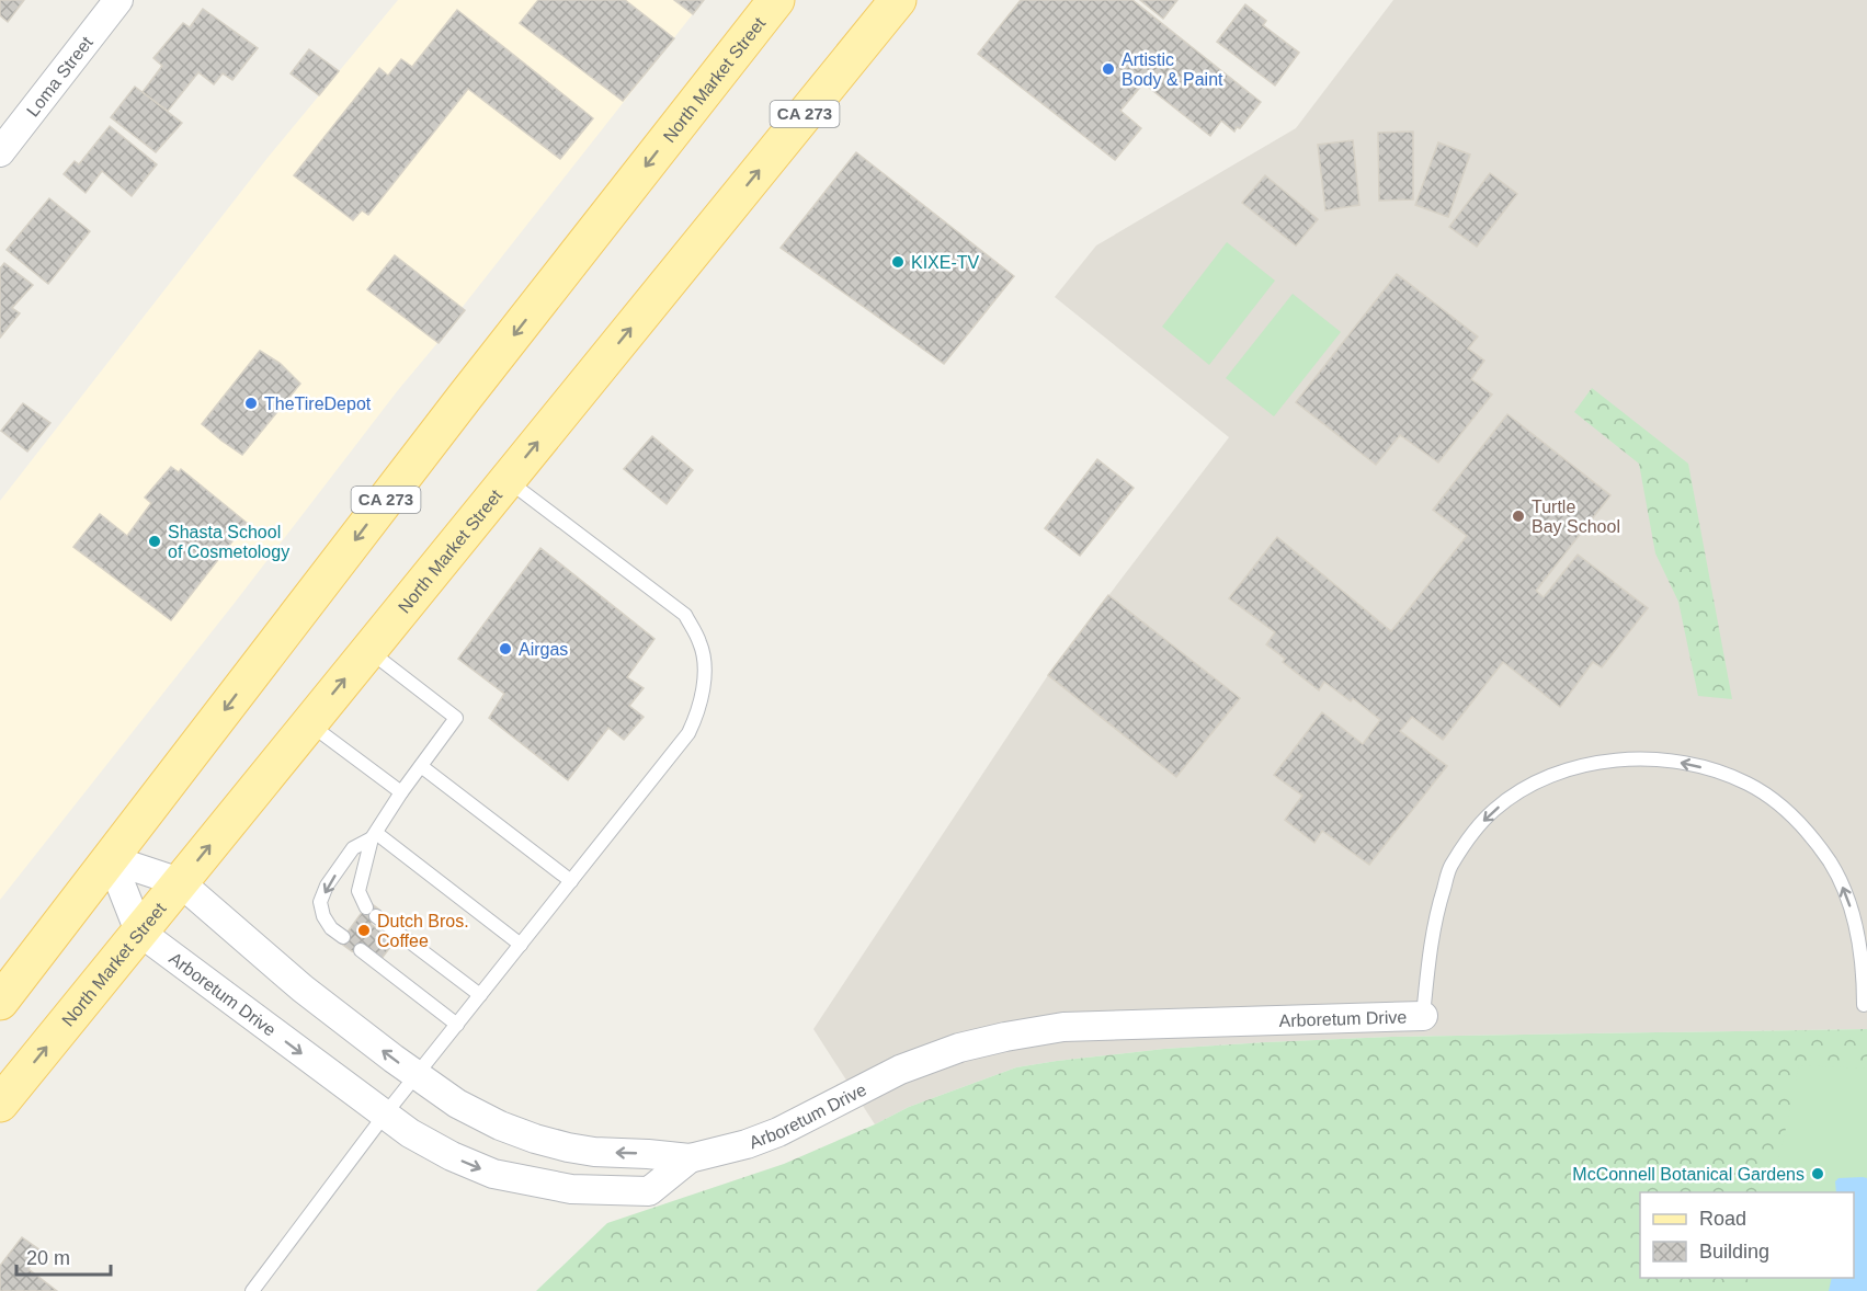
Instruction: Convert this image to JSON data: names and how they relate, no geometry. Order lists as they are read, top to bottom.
{
  "streets": {
    "main road": ["North Market Street", "CA 273"],
    "street": ["Loma Street", "Arboretum Drive"]
  },
  "crossings": [
    ["North Market Street", "Arboretum Drive"]
  ],
  "places": [
    "Artistic Body & Paint",
    "KIXE-TV",
    "TheTireDepot",
    "Turtle Bay School",
    "Shasta School of Cosmetology",
    "Airgas",
    "Dutch Bros. Coffee",
    "McConnell Botanical Gardens"
  ],
  "legend": ["Road", "Building"],
  "scale_bar": "20 m"
}
